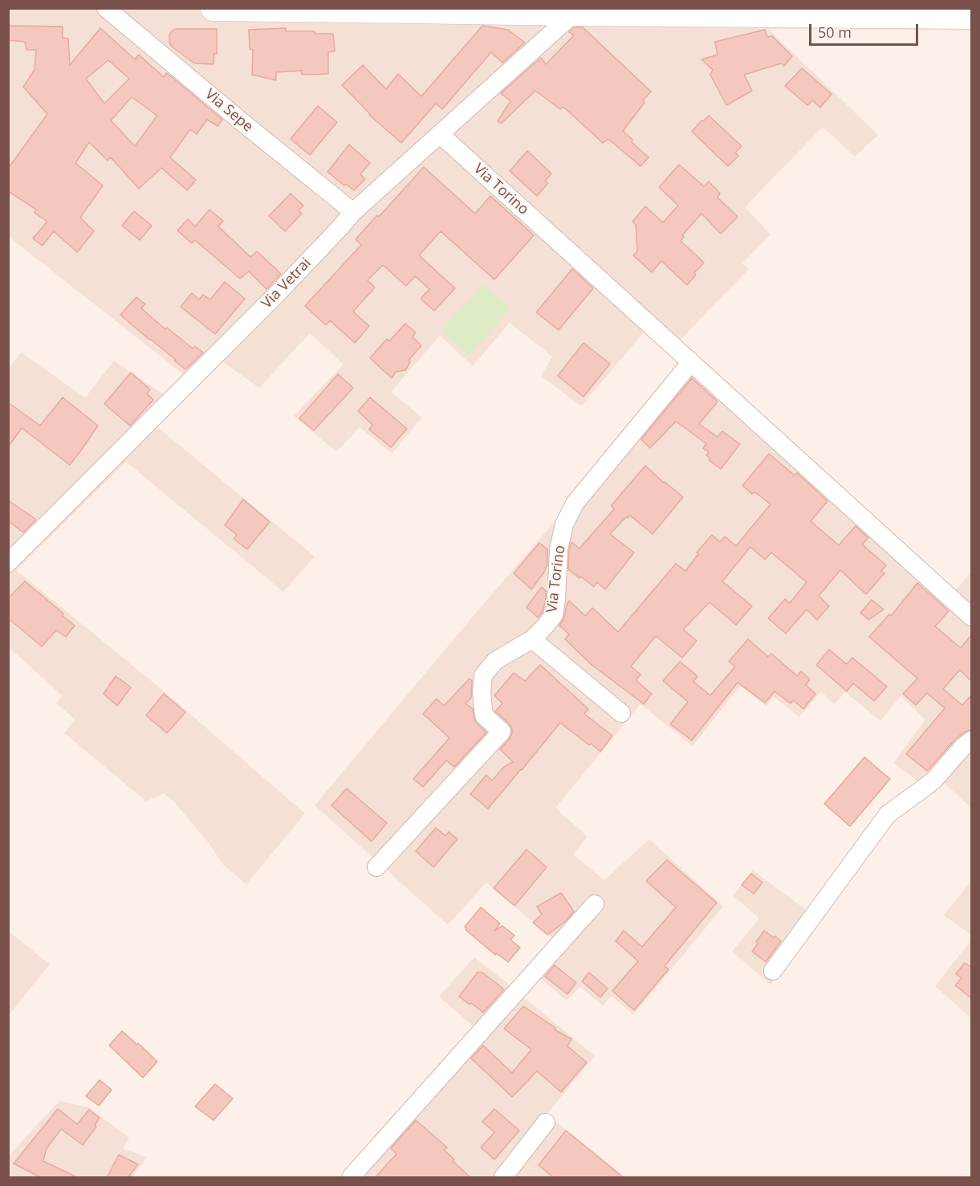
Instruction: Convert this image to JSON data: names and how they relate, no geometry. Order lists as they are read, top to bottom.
{
  "streets": {
    "street": ["Via Sepe", "Via Torino", "Via Vetrai"]
  },
  "crossings": [
    ["Via Sepe", "Via Vetrai"],
    ["Via Torino", "Via Vetrai"]
  ],
  "scale_bar": "50 m"
}
